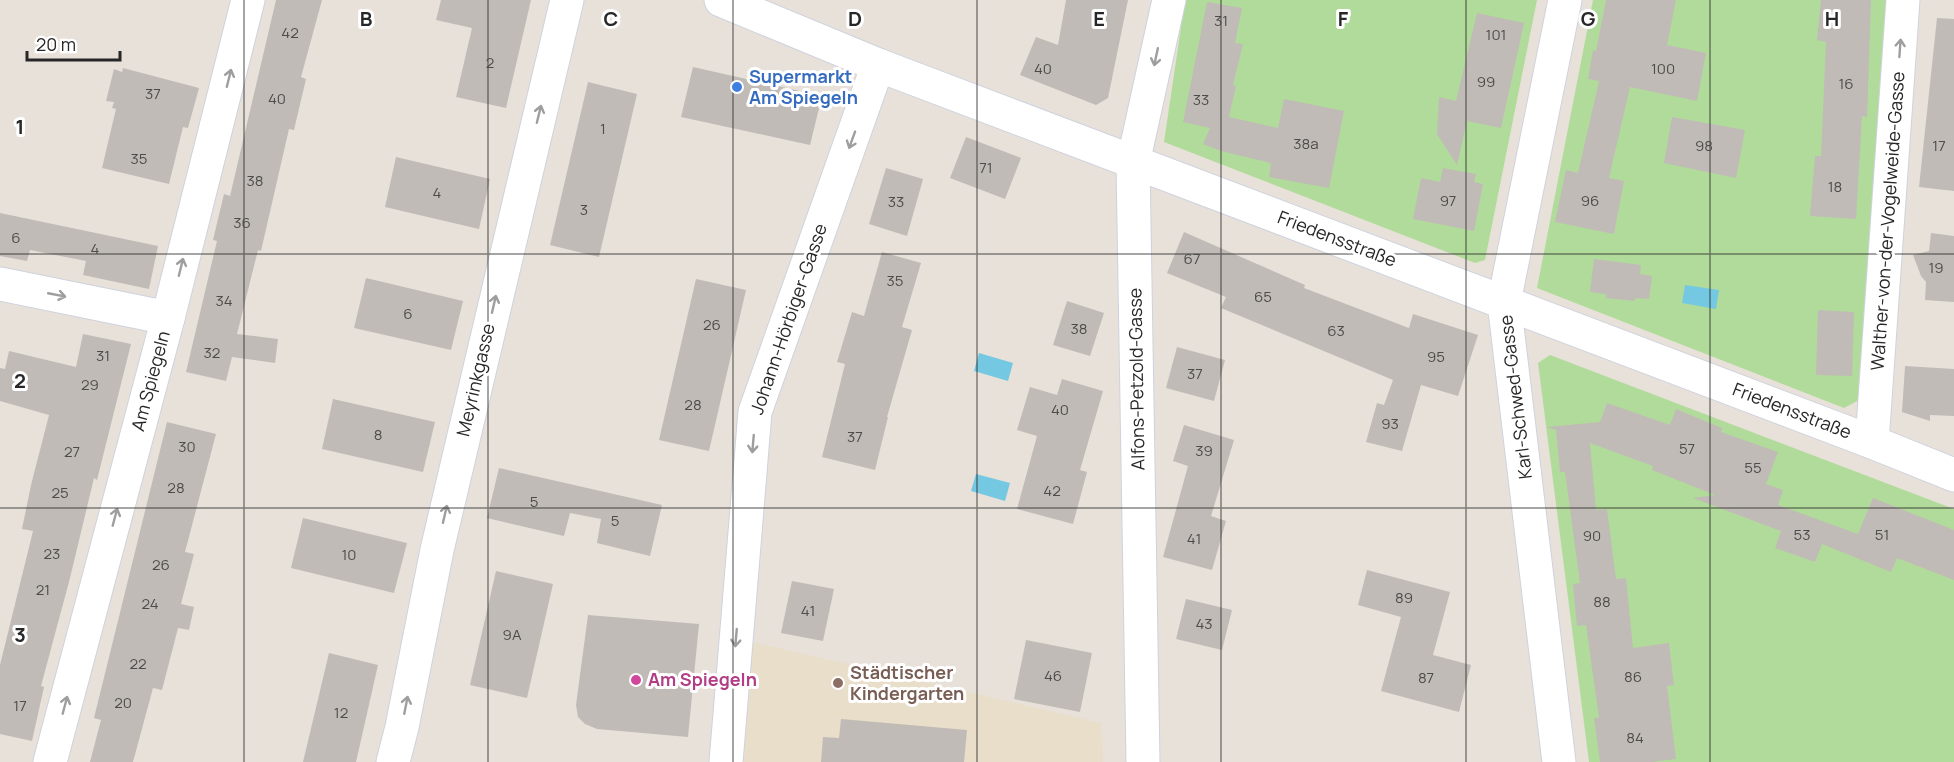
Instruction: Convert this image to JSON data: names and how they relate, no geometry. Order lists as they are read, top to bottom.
{
  "streets": {
    "street": [
      "Walther-von-der-Vogelweide-Gasse",
      "Friedensstraße",
      "Johann-Hörbiger-Gasse",
      "Alfons-Petzold-Gasse",
      "Meyrinkgasse",
      "Am Spiegeln",
      "Karl-Schwed-Gasse"
    ]
  },
  "crossings": [
    ["Walther-von-der-Vogelweide-Gasse", "Friedensstraße"],
    ["Friedensstraße", "Johann-Hörbiger-Gasse"],
    ["Friedensstraße", "Alfons-Petzold-Gasse"],
    ["Friedensstraße", "Karl-Schwed-Gasse"]
  ],
  "one_way": [
    "Walther-von-der-Vogelweide-Gasse",
    "Johann-Hörbiger-Gasse",
    "Meyrinkgasse",
    "Am Spiegeln"
  ],
  "places": ["Supermarkt Am Spiegeln", "Am Spiegeln", "Städtischer Kindergarten"],
  "house_numbers": [
    "31",
    "42",
    "101",
    "2",
    "40",
    "100",
    "99",
    "16",
    "37",
    "40",
    "33",
    "1",
    "38a",
    "98",
    "17",
    "35",
    "71",
    "38",
    "18",
    "4",
    "97",
    "96",
    "33",
    "3",
    "36",
    "6",
    "4",
    "67",
    "19",
    "35",
    "65",
    "34",
    "6",
    "26",
    "38",
    "63",
    "32",
    "31",
    "95",
    "37",
    "29",
    "28",
    "40",
    "93",
    "8",
    "37",
    "30",
    "57",
    "39",
    "27",
    "55",
    "28",
    "42",
    "25",
    "5",
    "5",
    "53",
    "51",
    "90",
    "41",
    "23",
    "10",
    "26",
    "21",
    "89",
    "88",
    "24",
    "41",
    "43",
    "9A",
    "22",
    "46",
    "86",
    "87",
    "20",
    "17",
    "12",
    "84"
  ],
  "scale_bar": "20 m",
  "grid": {
    "columns": [
      "B",
      "C",
      "D",
      "E",
      "F",
      "G",
      "H"
    ],
    "rows": ["1", "2", "3"]
  }
}
